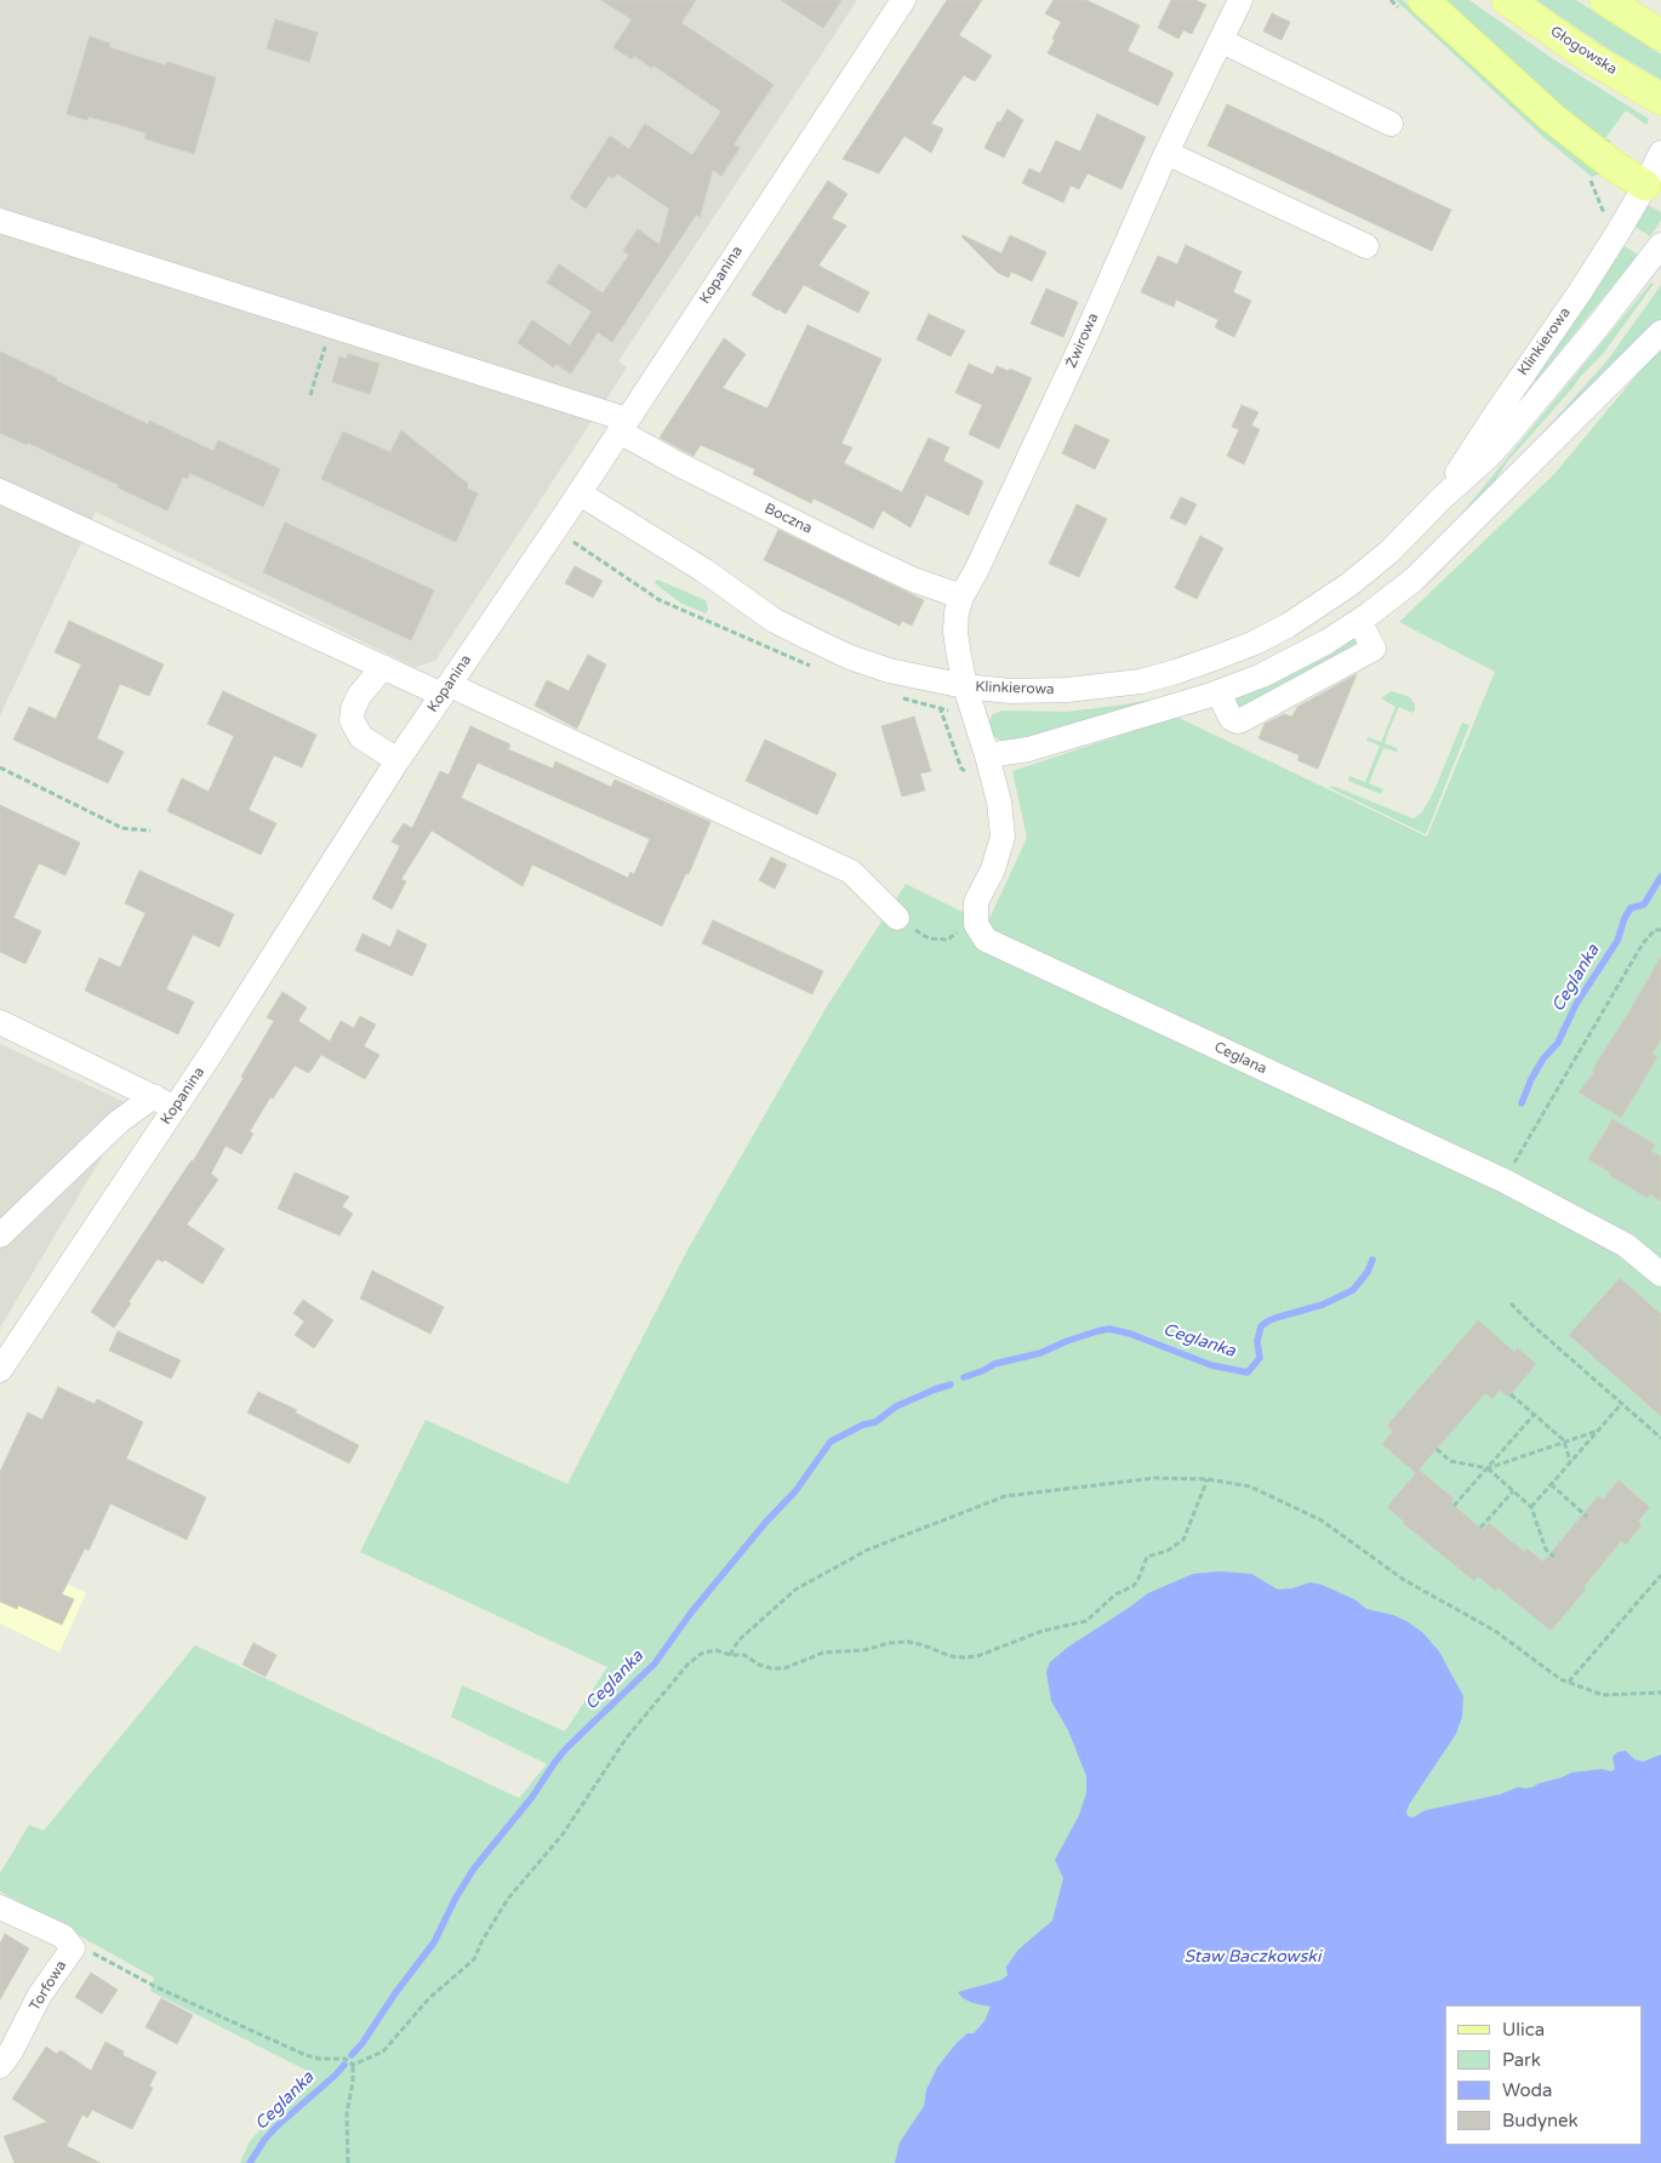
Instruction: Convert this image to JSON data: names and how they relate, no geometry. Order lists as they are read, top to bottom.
{
  "streets": {
    "main road": ["Głogowska"],
    "street": [
      "Kopanina",
      "Żwirowa",
      "Klinkierowa",
      "Boczna",
      "Ceglana",
      "Torfowa"
    ]
  },
  "crossings": [
    ["Kopanina", "Klinkierowa"],
    ["Kopanina", "Boczna"],
    ["Żwirowa", "Klinkierowa"],
    ["Żwirowa", "Boczna"]
  ],
  "water": ["Ceglanka", "Staw Baczkowski"],
  "legend": [
    "Ulica",
    "Park",
    "Woda",
    "Budynek"
  ]
}
